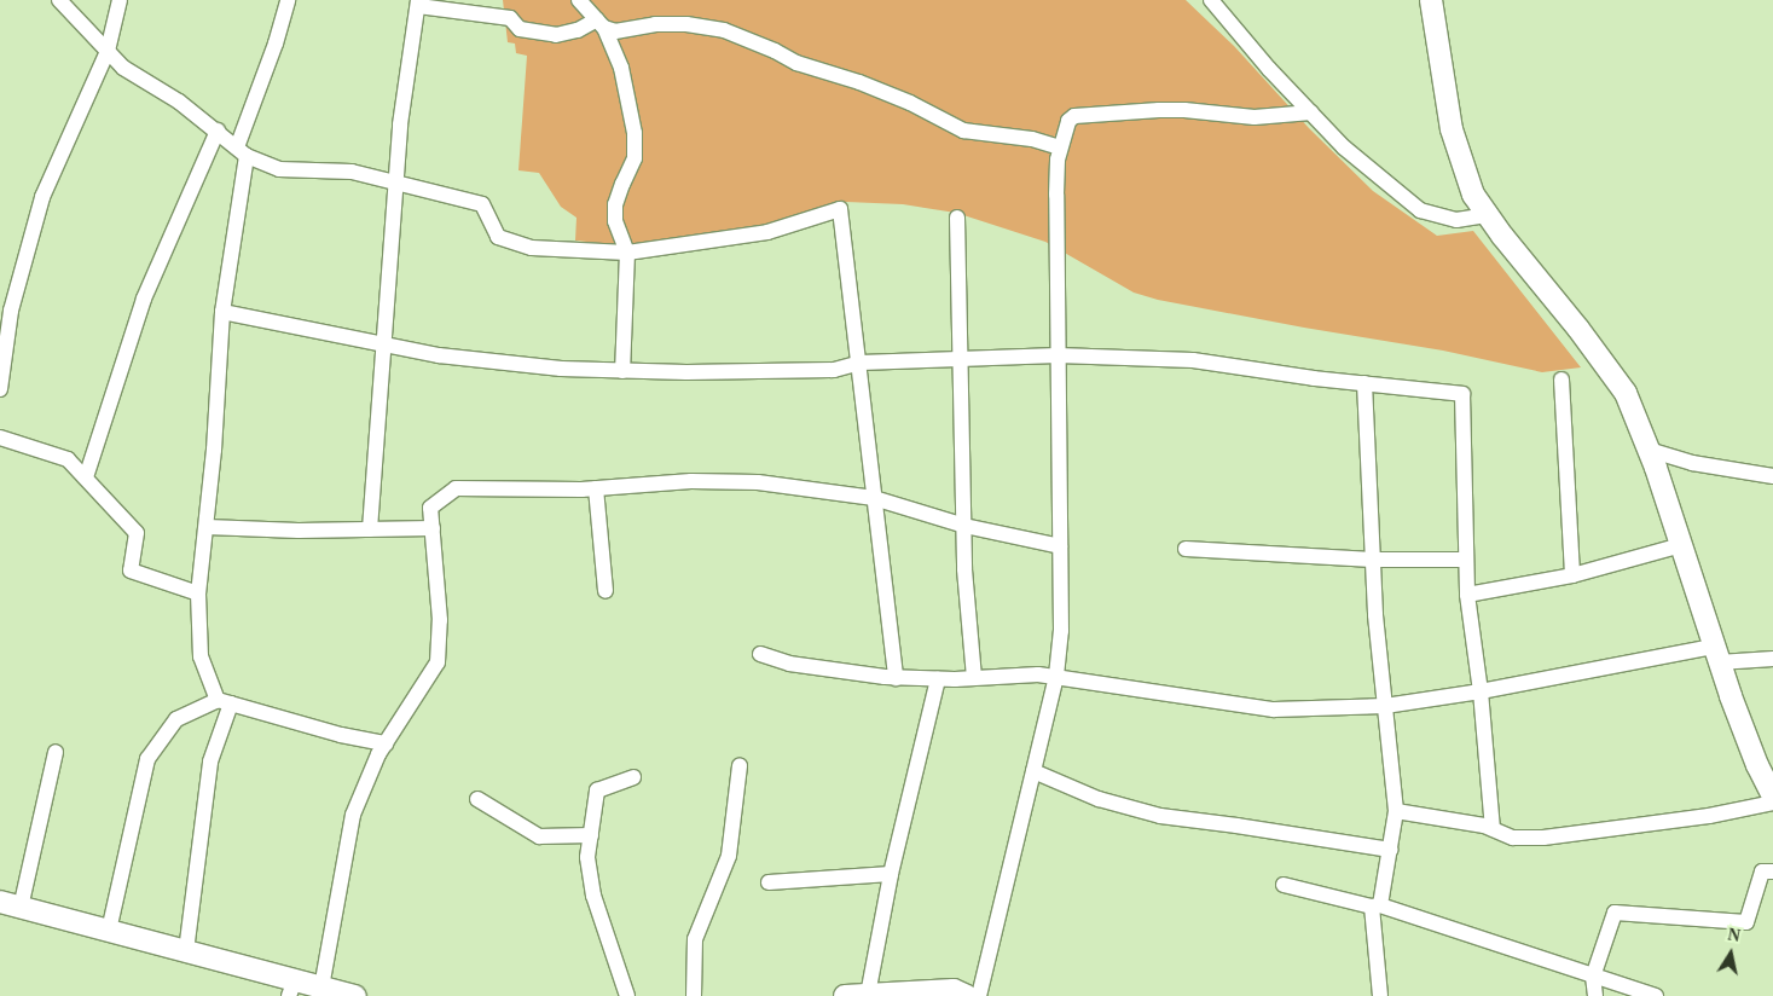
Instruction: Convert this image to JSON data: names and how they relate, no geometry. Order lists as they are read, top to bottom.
{
  "north": "top"
}
